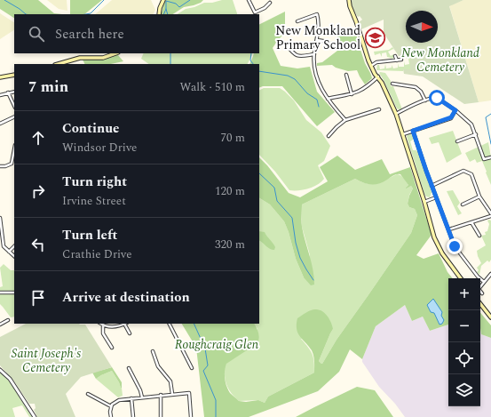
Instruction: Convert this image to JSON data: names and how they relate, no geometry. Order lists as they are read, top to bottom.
{
  "parks": ["New Monkland Cemetery", "Roughcraig Glen", "Saint Joseph's Cemetery"],
  "places": {
    "school or university": ["New Monkland Primary School"]
  },
  "north": "right",
  "page": {
    "search": "Search here",
    "heading": ["7 min", "Walk · 510 m"],
    "list": [
      ["Continue", "Windsor Drive", "70 m"],
      ["Turn right", "Irvine Street", "120 m"],
      ["Turn left", "Crathie Drive", "320 m"],
      "Arrive at destination"
    ],
    "map_buttons": ["+", "−"]
  }
}
